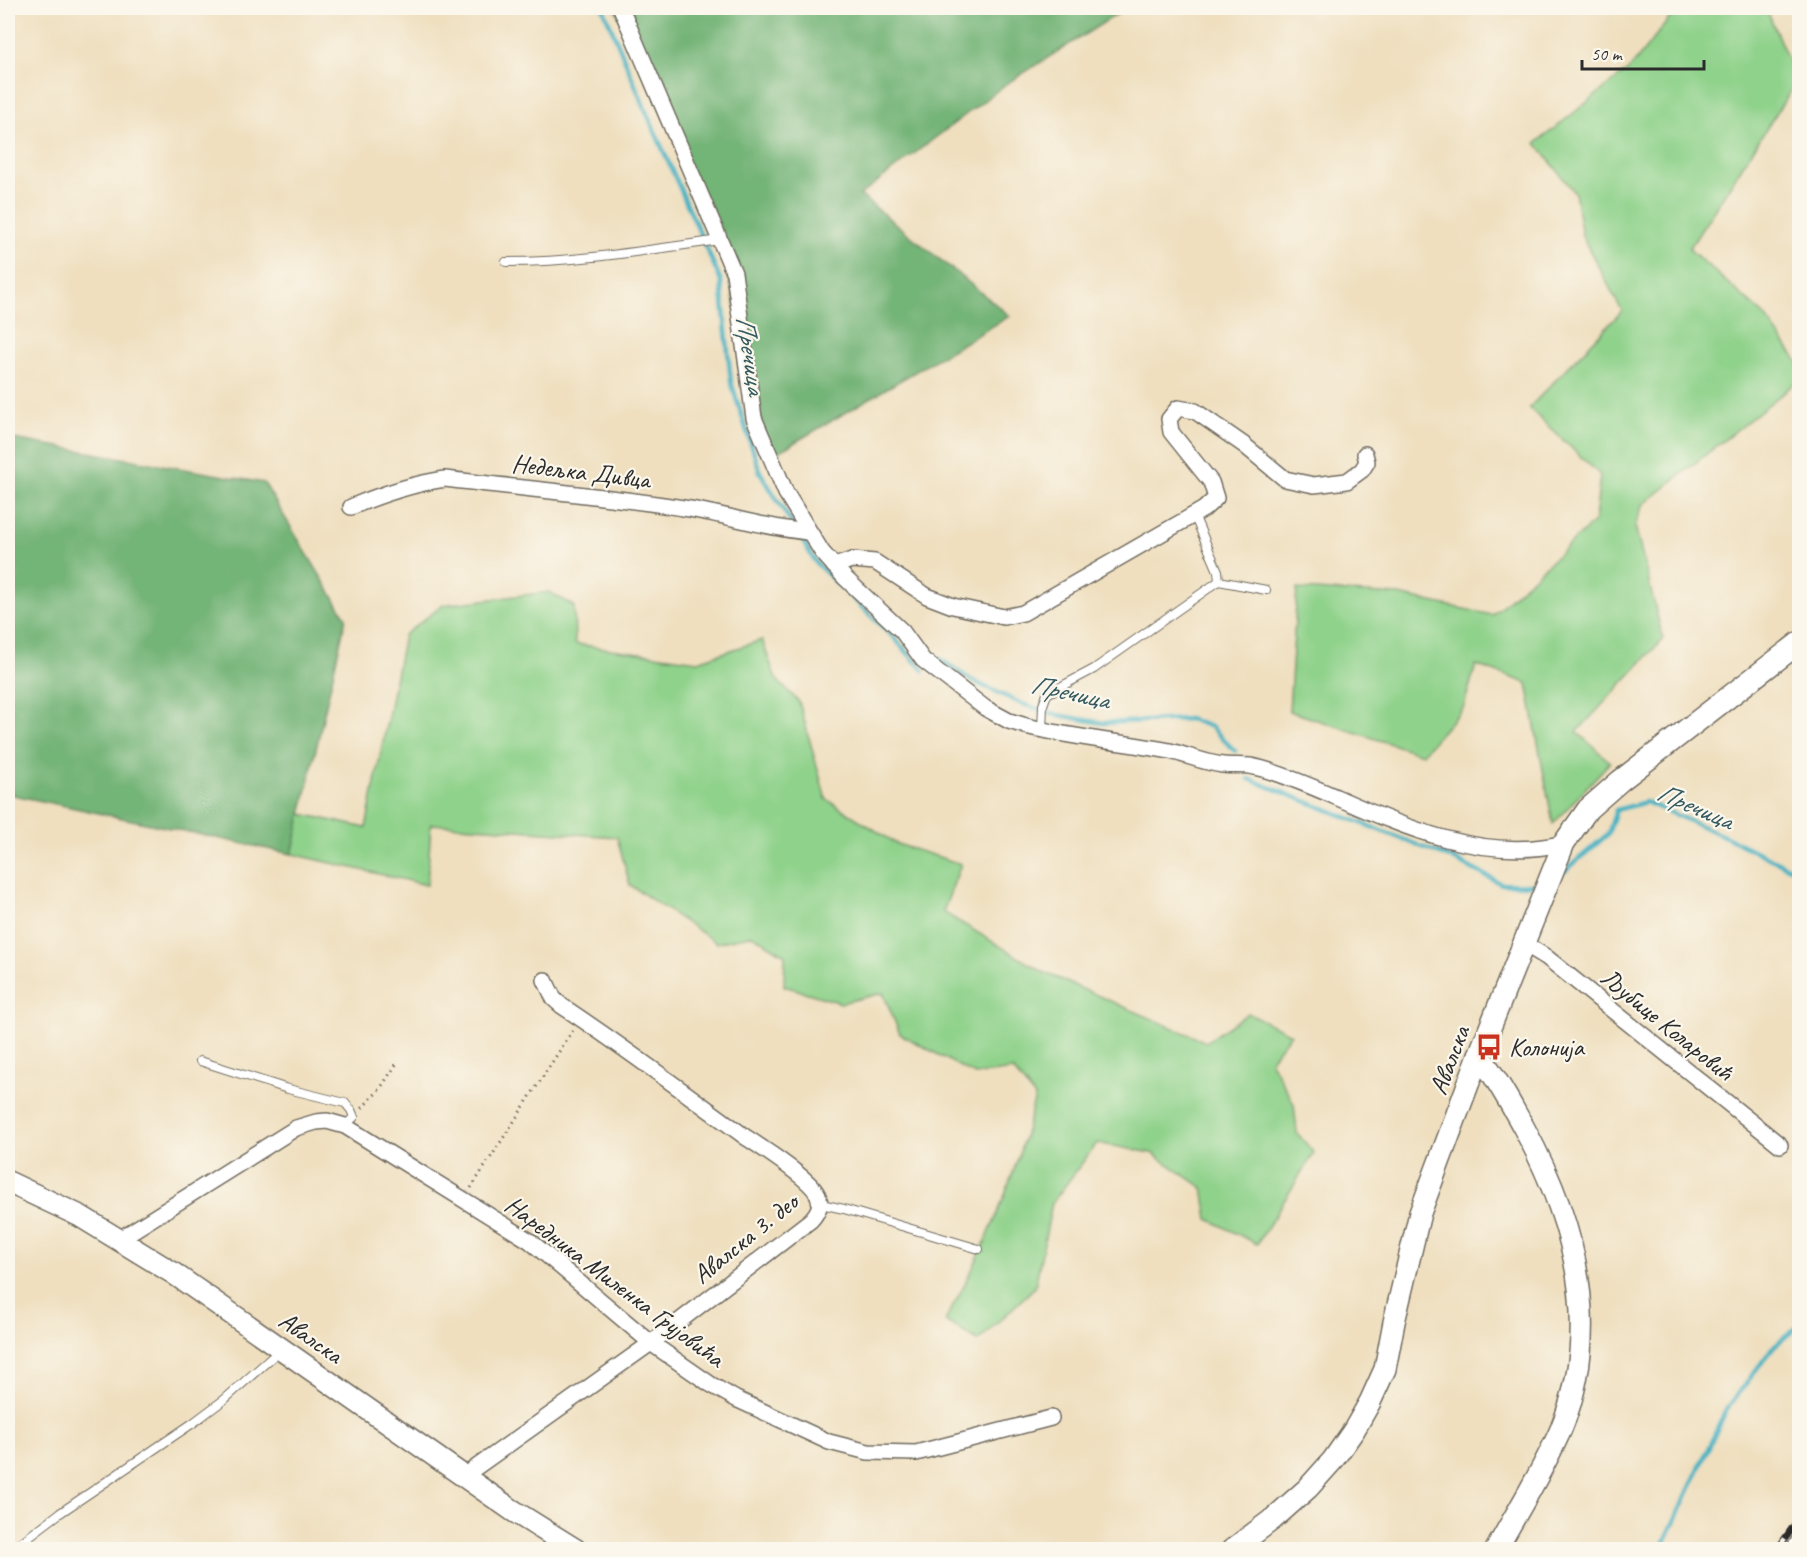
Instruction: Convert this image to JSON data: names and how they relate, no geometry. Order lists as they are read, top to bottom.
{
  "streets": {
    "street": [
      "Недељка Дивца",
      "Љубице Коларовић",
      "Авалска",
      "Авалска 3. део",
      "Наредника Миленка Грујовића"
    ]
  },
  "crossings": [
    ["Љубице Коларовић", "Авалска"],
    ["Авалска", "Авалска 3. део"],
    ["Авалска", "Наредника Миленка Грујовића"],
    ["Авалска 3. део", "Наредника Миленка Грујовића"]
  ],
  "water": ["Пречица"],
  "places": {
    "bus stop": ["Колонија"]
  },
  "scale_bar": "50 m"
}
